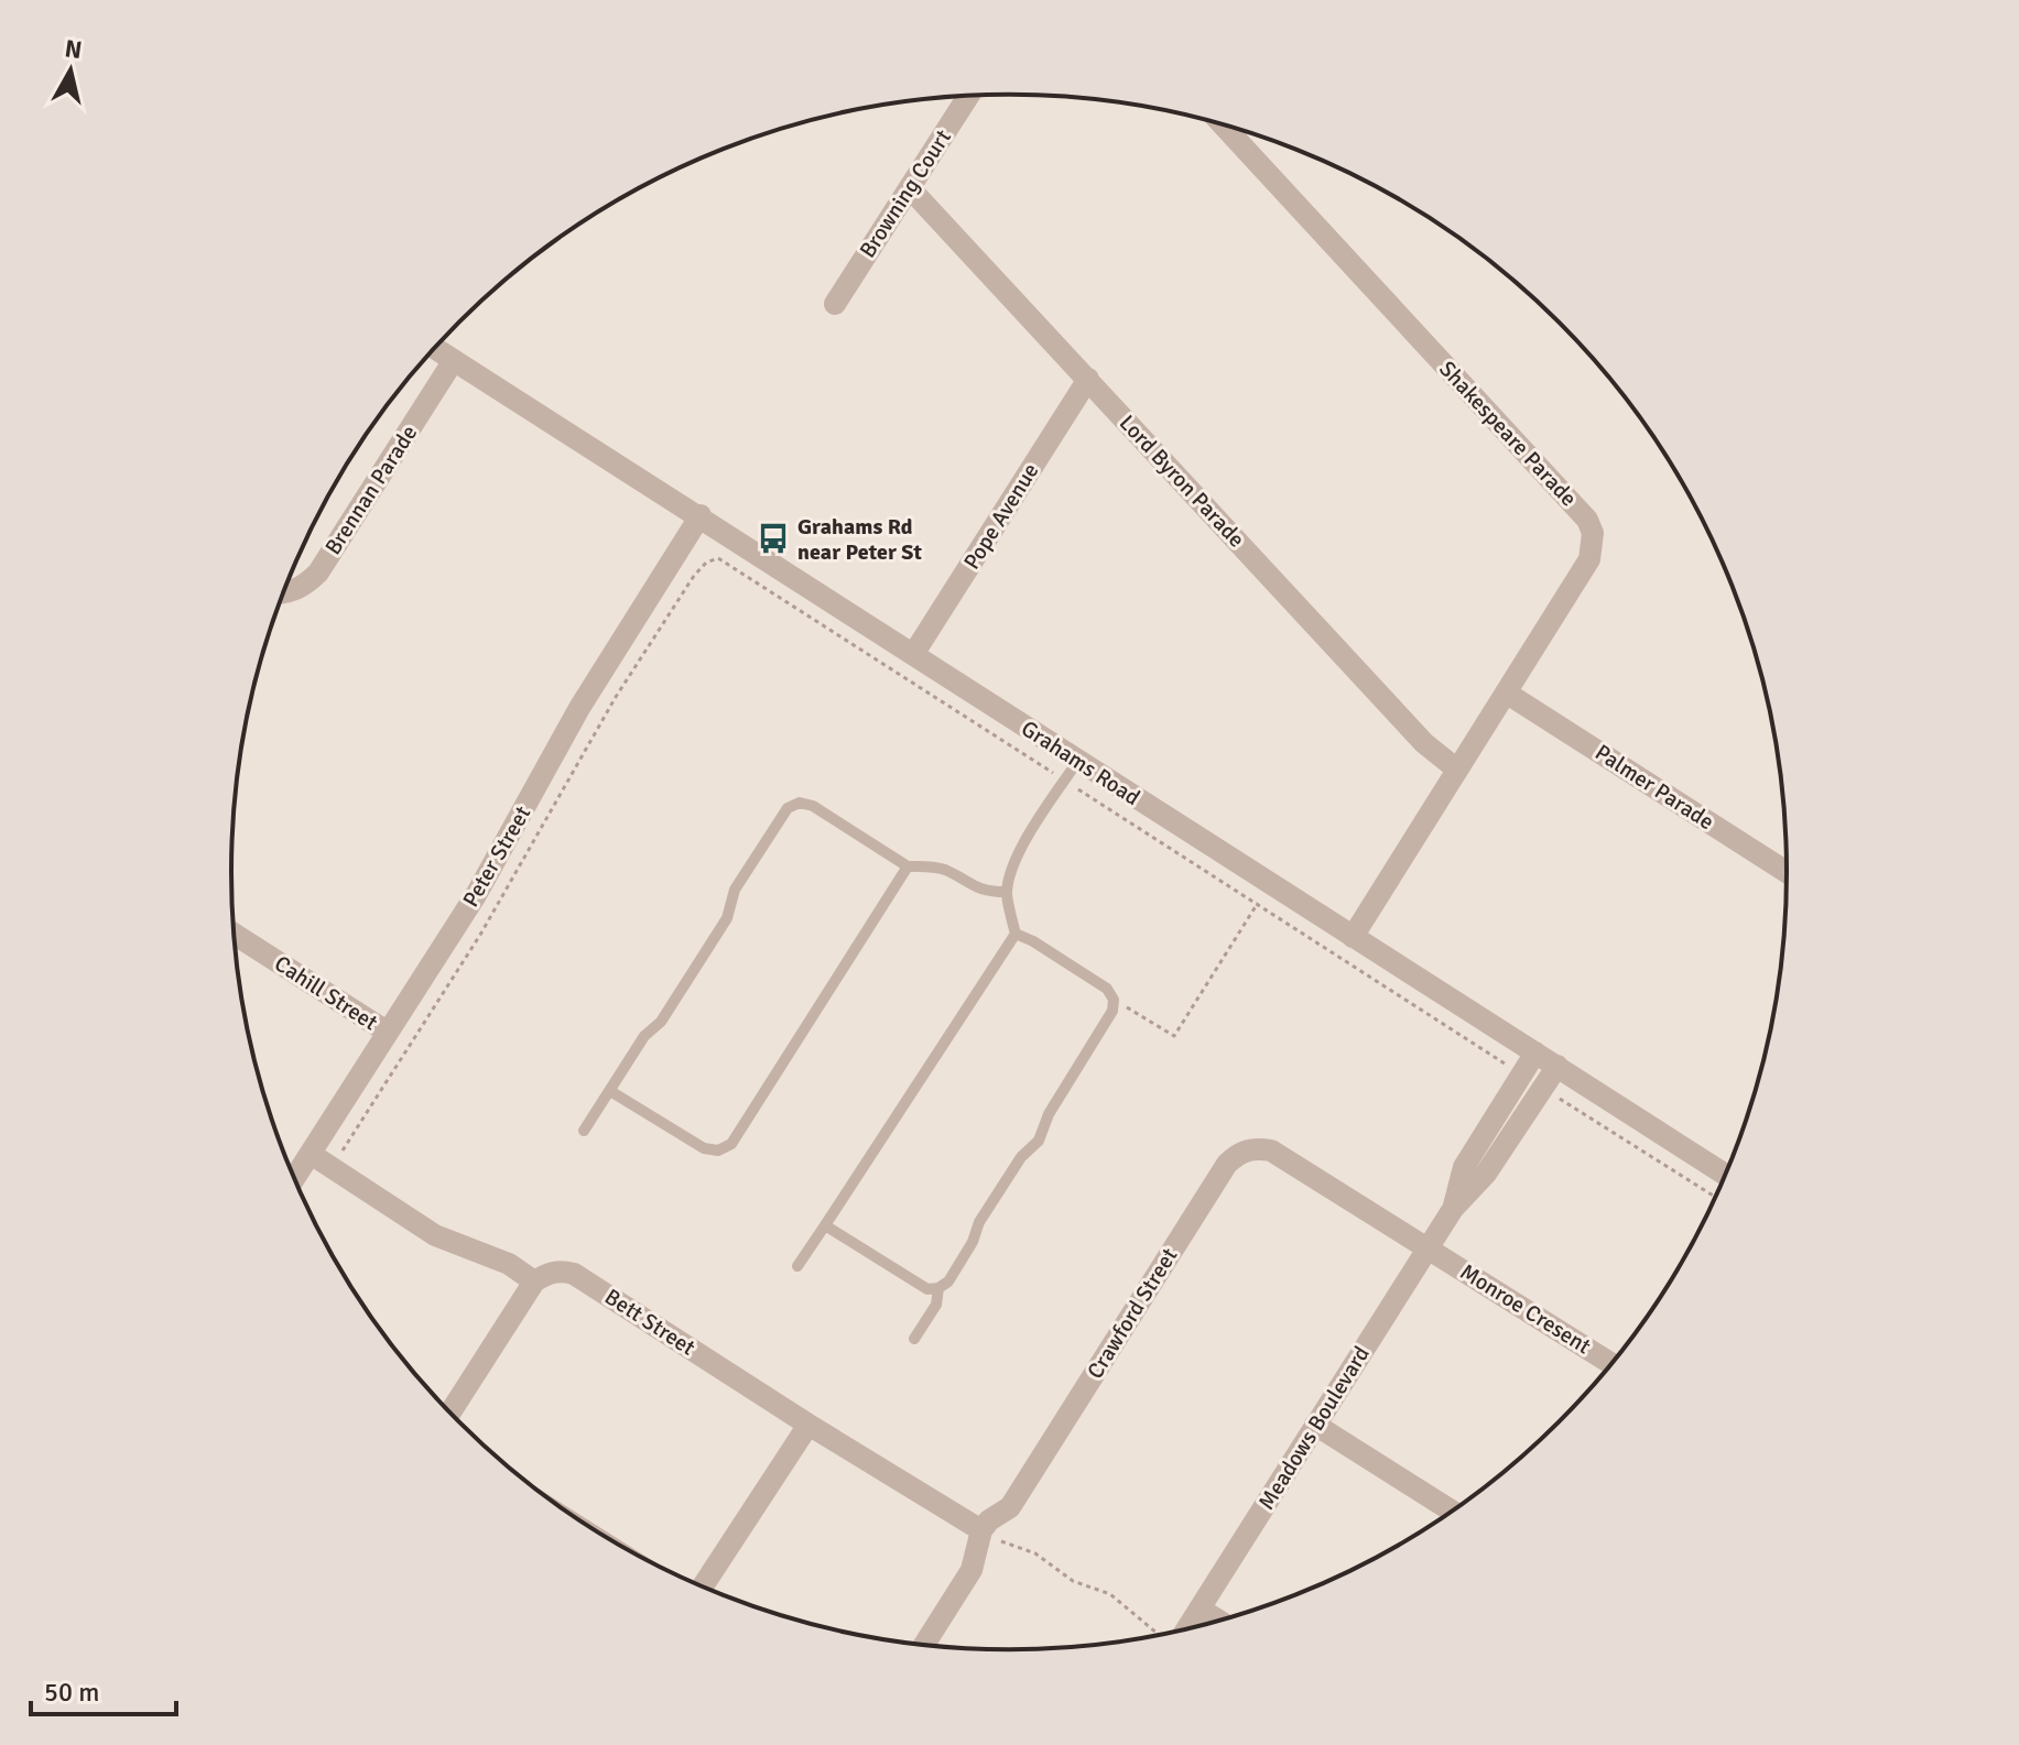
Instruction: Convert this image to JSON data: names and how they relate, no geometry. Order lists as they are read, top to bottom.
{
  "streets": {
    "street": [
      "Browning Court",
      "Shakespeare Parade",
      "Lord Byron Parade",
      "Brennan Parade",
      "Pope Avenue",
      "Grahams Road",
      "Palmer Parade",
      "Peter Street",
      "Cahill Street",
      "Monroe Cresent",
      "Crawford Street",
      "Bett Street",
      "Meadows Boulevard"
    ]
  },
  "crossings": [
    ["Browning Court", "Lord Byron Parade"],
    ["Shakespeare Parade", "Lord Byron Parade"],
    ["Shakespeare Parade", "Grahams Road"],
    ["Shakespeare Parade", "Palmer Parade"],
    ["Lord Byron Parade", "Pope Avenue"],
    ["Brennan Parade", "Grahams Road"],
    ["Pope Avenue", "Grahams Road"],
    ["Grahams Road", "Peter Street"],
    ["Grahams Road", "Meadows Boulevard"],
    ["Peter Street", "Cahill Street"],
    ["Monroe Cresent", "Crawford Street"],
    ["Monroe Cresent", "Meadows Boulevard"],
    ["Crawford Street", "Bett Street"],
    ["Crawford Street", "Meadows Boulevard"]
  ],
  "places": {
    "bus stop": ["Grahams Rd near Peter St"]
  },
  "scale_bar": "50 m",
  "north": "top"
}
